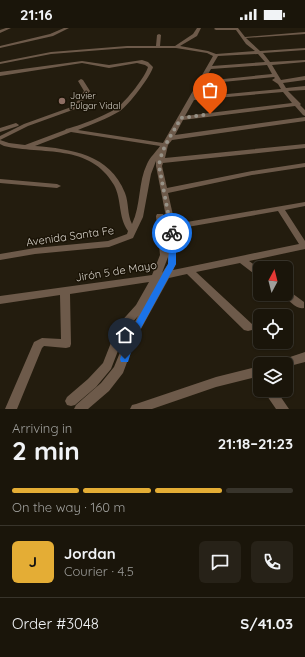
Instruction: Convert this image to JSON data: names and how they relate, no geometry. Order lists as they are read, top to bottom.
{
  "streets": {
    "street": ["Avenida Santa Fe", "Jirón 5 de Mayo"]
  },
  "places": ["Javier Pulgar Vidal"],
  "north": "top",
  "page": {
    "status": "21:16",
    "heading": ["2 min", "Arriving in", "21:18–21:23"],
    "panel": [
      "Jordan",
      "Courier · 4.5",
      "Order #3048",
      "S/41.03"
    ],
    "bar": "On the way · 160 m",
    "round": "J"
  }
}
